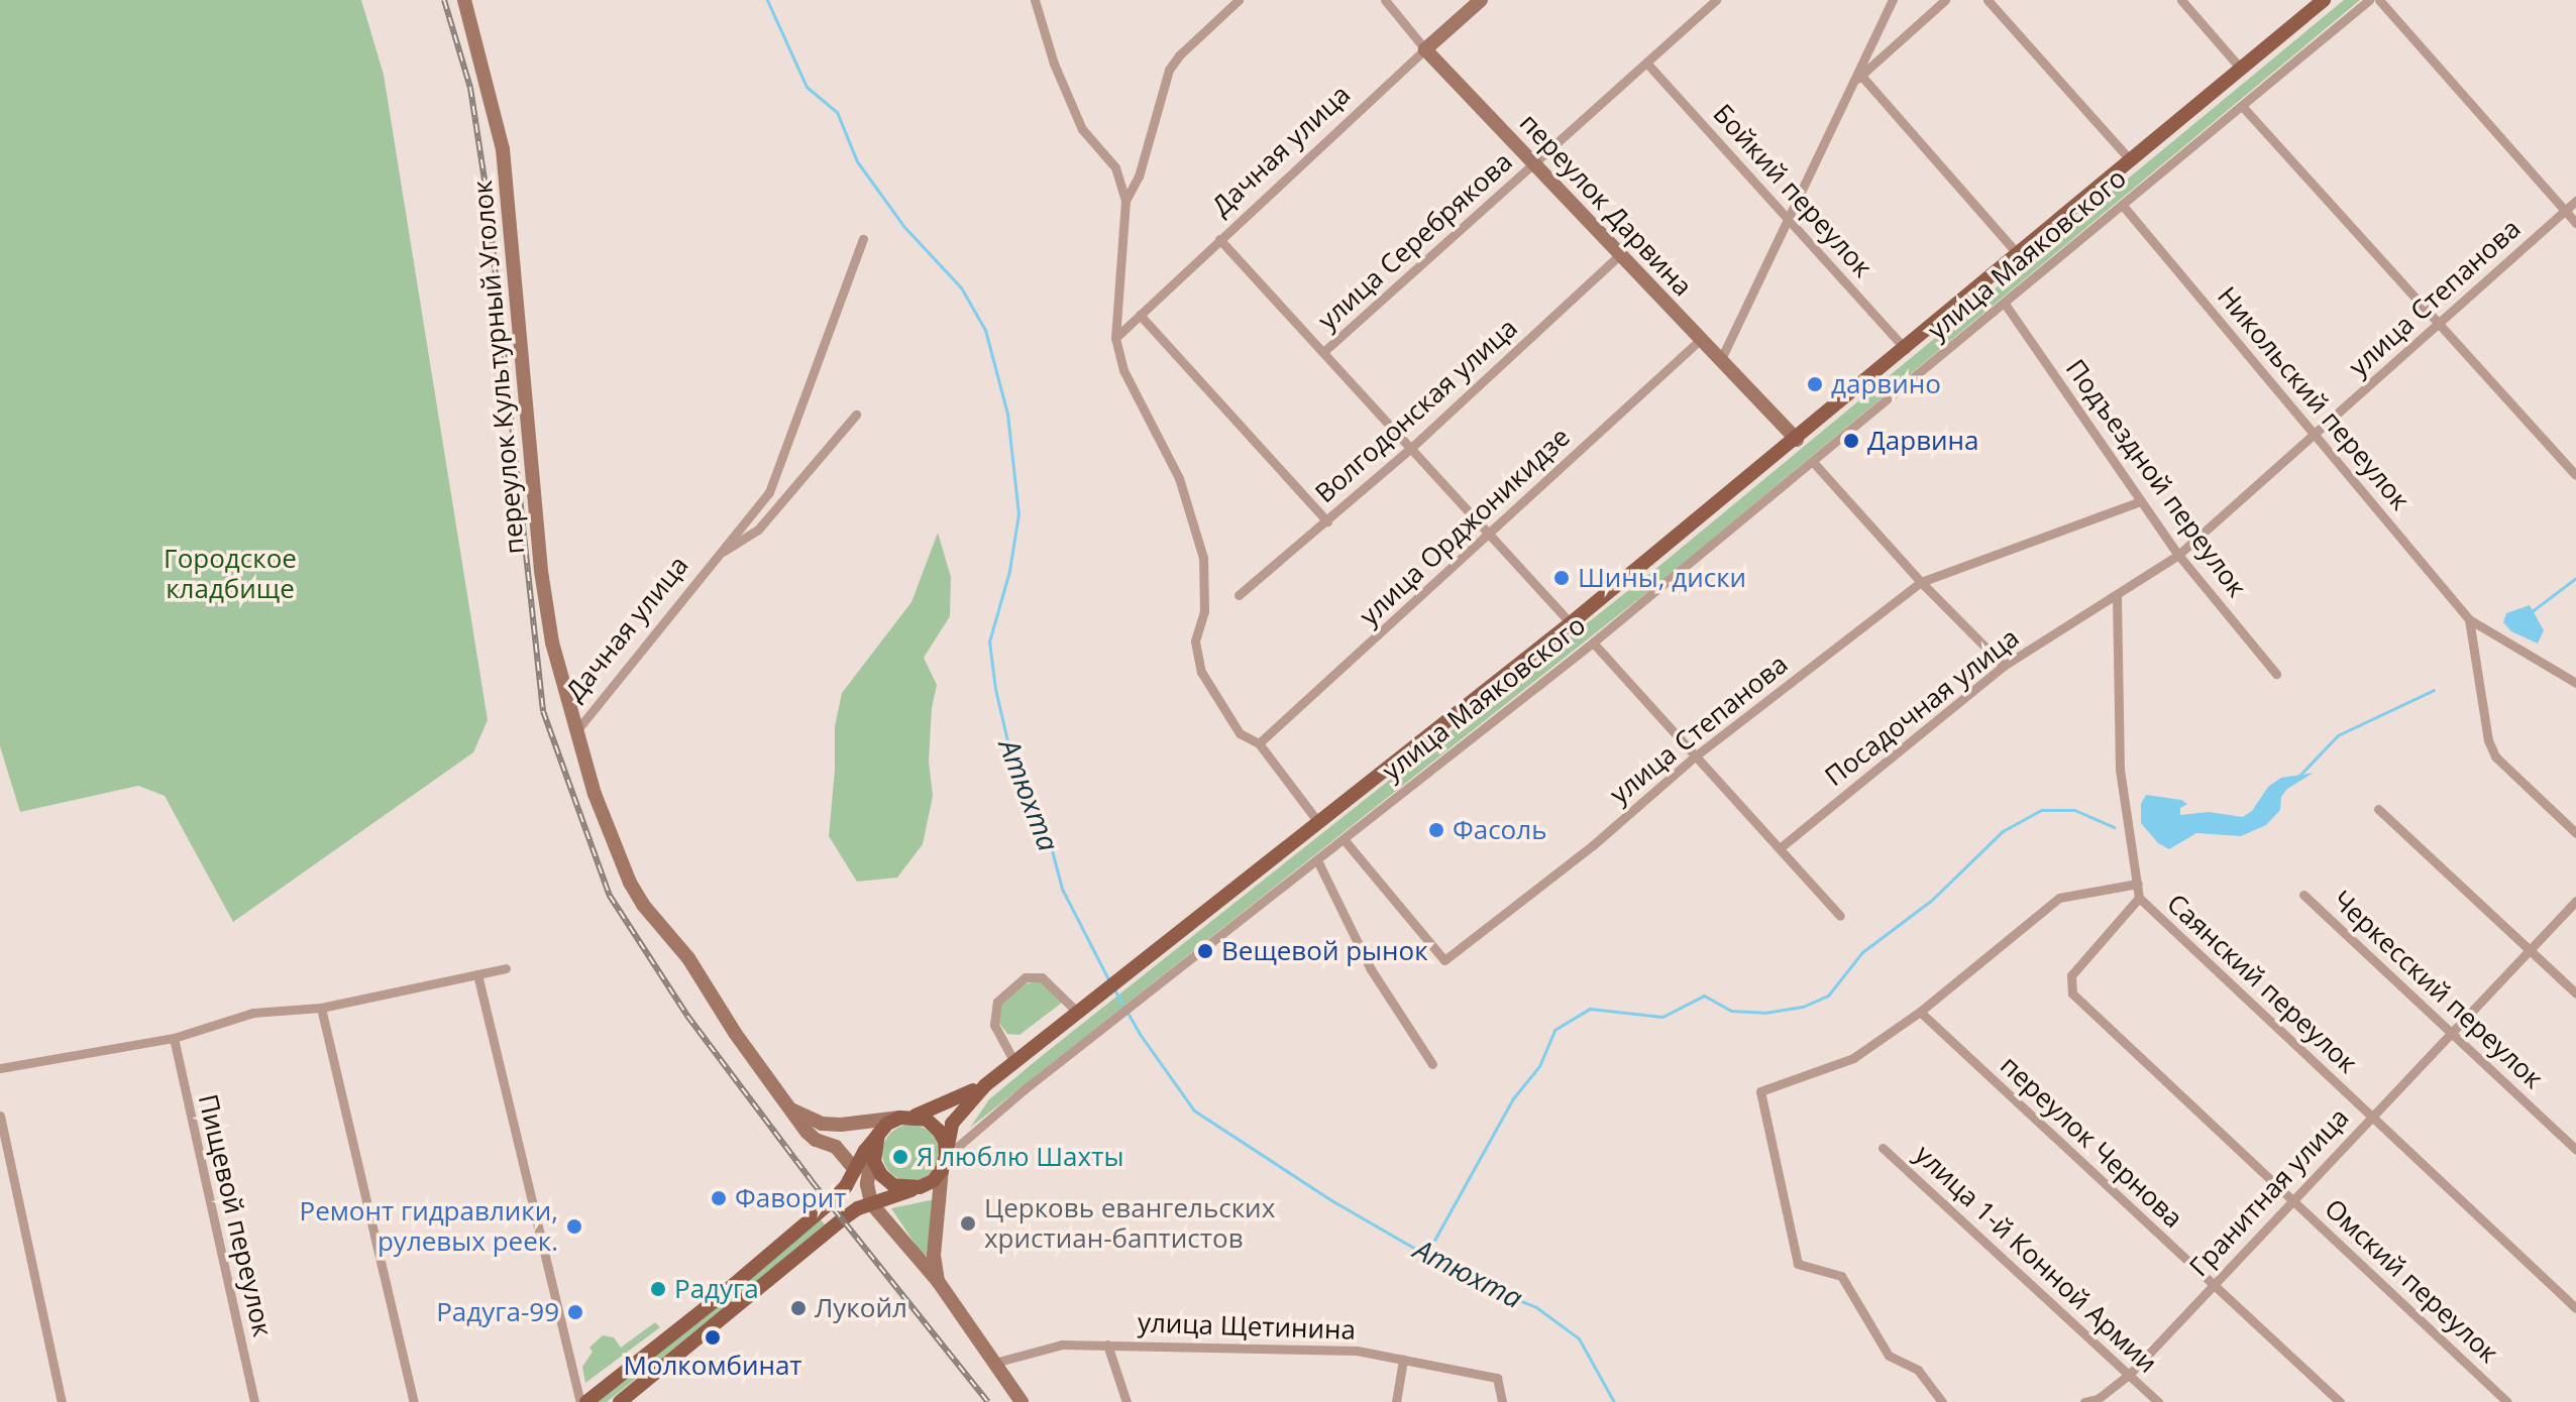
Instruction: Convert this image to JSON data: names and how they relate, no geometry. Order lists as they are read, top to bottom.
{
  "streets": {
    "main road": ["улица Маяковского"],
    "street": [
      "Дачная улица",
      "Бойкий переулок",
      "переулок Дарвина",
      "улица Серебрякова",
      "улица Степанова",
      "переулок Культурный Уголок",
      "Никольский переулок",
      "Волгодонская улица",
      "Подъездной переулок",
      "улица Орджоникидзе",
      "Посадочная улица",
      "Саянский переулок",
      "Черкесский переулок",
      "переулок Чернова",
      "Гранитная улица",
      "Пищевой переулок",
      "улица 1-й Конной Армии",
      "Омский переулок",
      "улица Щетинина"
    ]
  },
  "crossings": [
    ["Дачная улица", "переулок Дарвина"],
    ["Дачная улица", "переулок Культурный Уголок"],
    ["Бойкий переулок", "улица Серебрякова"],
    ["Бойкий переулок", "улица Маяковского"],
    ["переулок Дарвина", "улица Серебрякова"],
    ["переулок Дарвина", "улица Маяковского"],
    ["переулок Дарвина", "Волгодонская улица"],
    ["переулок Дарвина", "улица Орджоникидзе"],
    ["улица Маяковского", "улица Степанова"],
    ["улица Маяковского", "Никольский переулок"],
    ["улица Маяковского", "Подъездной переулок"],
    ["улица Степанова", "Никольский переулок"],
    ["улица Степанова", "Подъездной переулок"],
    ["улица Степанова", "Посадочная улица"],
    ["Подъездной переулок", "Посадочная улица"],
    ["Посадочная улица", "Саянский переулок"],
    ["Саянский переулок", "Гранитная улица"],
    ["Саянский переулок", "Омский переулок"],
    ["Черкесский переулок", "Гранитная улица"],
    ["переулок Чернова", "Гранитная улица"],
    ["Гранитная улица", "улица 1-й Конной Армии"],
    ["Гранитная улица", "Омский переулок"]
  ],
  "water": ["Атюхта"],
  "parks": ["Городское кладбище"],
  "places": [
    "дарвино",
    "Дарвина",
    "Шины, диски",
    "Фасоль",
    "Вещевой рынок",
    "Я люблю Шахты",
    "Фаворит",
    "Церковь евангельских христиан-баптистов",
    "Ремонт гидравлики, рулевых реек.",
    "Радуга",
    "Лукойл",
    "Радуга-99",
    "Молкомбинат"
  ]
}
